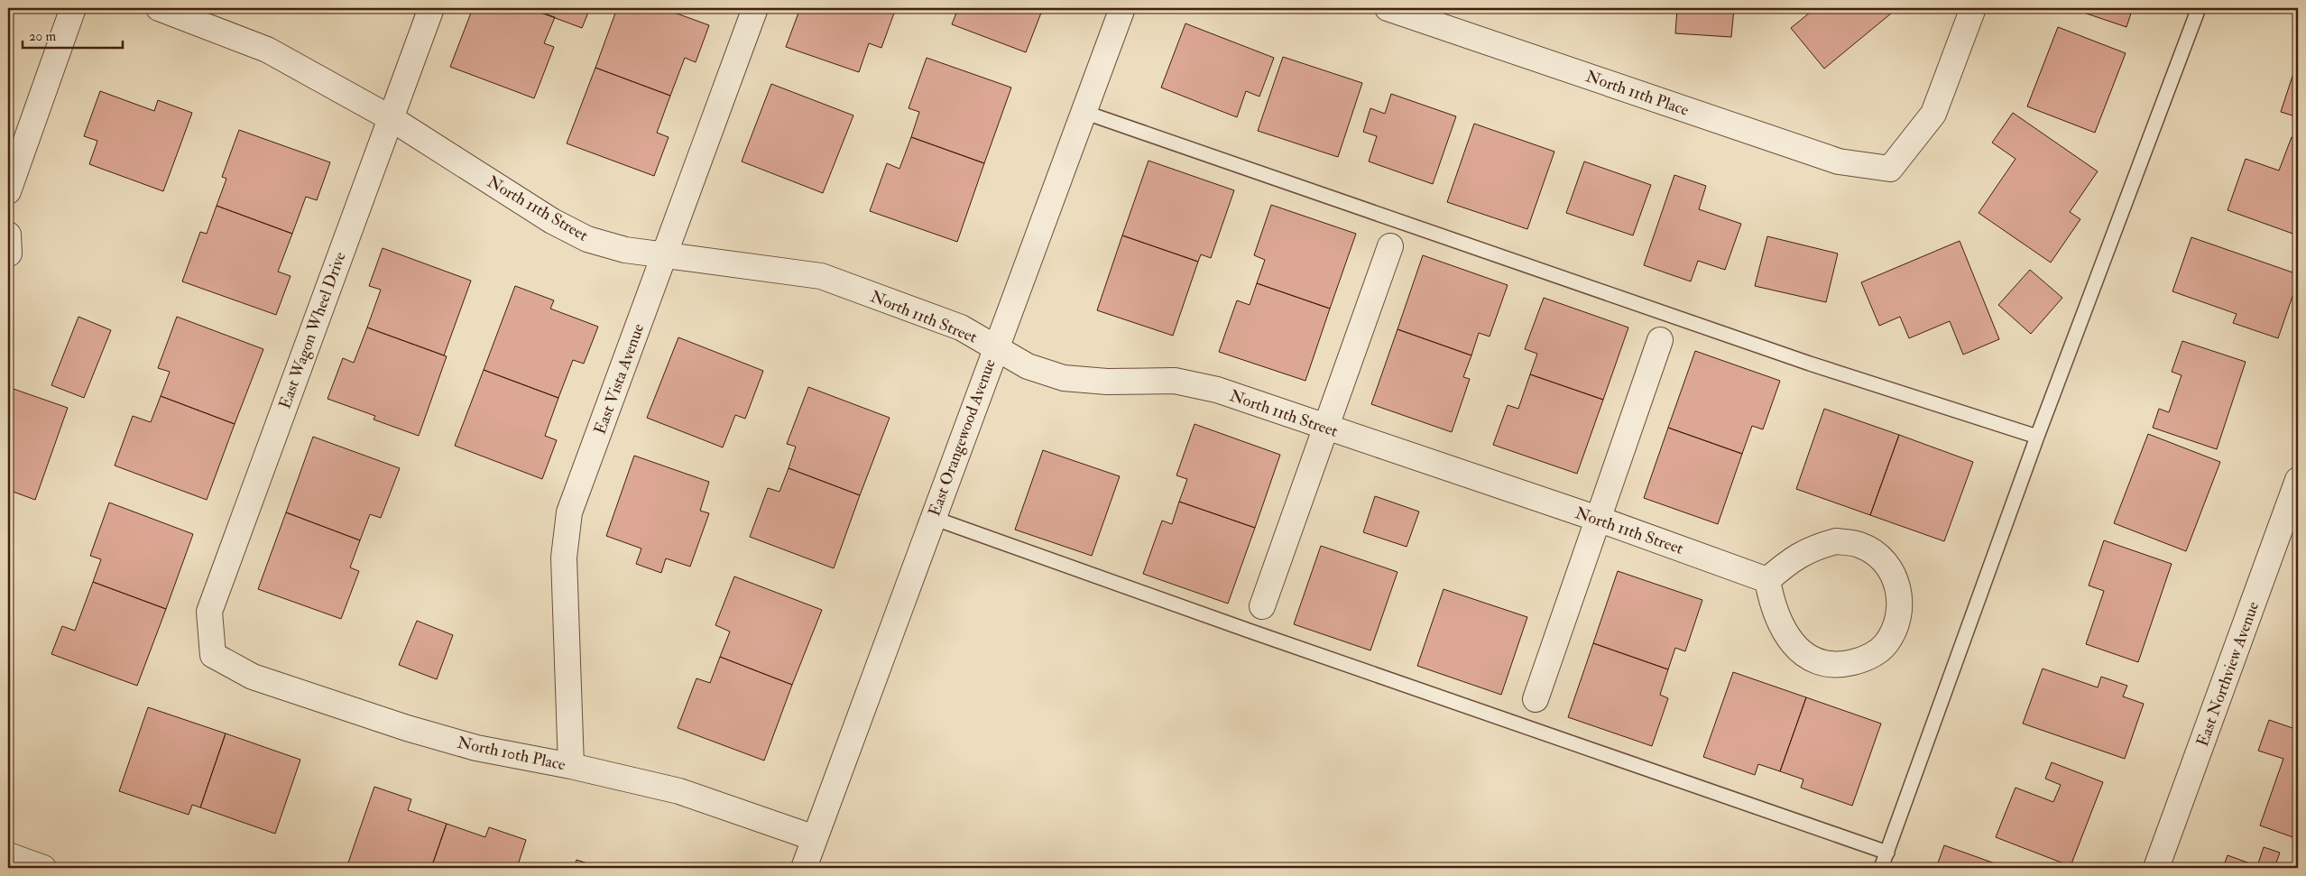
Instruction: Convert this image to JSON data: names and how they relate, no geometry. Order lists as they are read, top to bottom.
{
  "streets": {
    "street": [
      "North 11th Place",
      "North 11th Street",
      "East Wagon Wheel Drive",
      "East Vista Avenue",
      "East Orangewood Avenue",
      "East Northview Avenue",
      "North 10th Place"
    ]
  },
  "crossings": [
    ["North 11th Street", "East Wagon Wheel Drive"],
    ["North 11th Street", "East Vista Avenue"],
    ["North 11th Street", "East Orangewood Avenue"],
    ["East Wagon Wheel Drive", "North 10th Place"],
    ["East Vista Avenue", "North 10th Place"],
    ["East Orangewood Avenue", "North 10th Place"]
  ],
  "scale_bar": "20 m"
}
